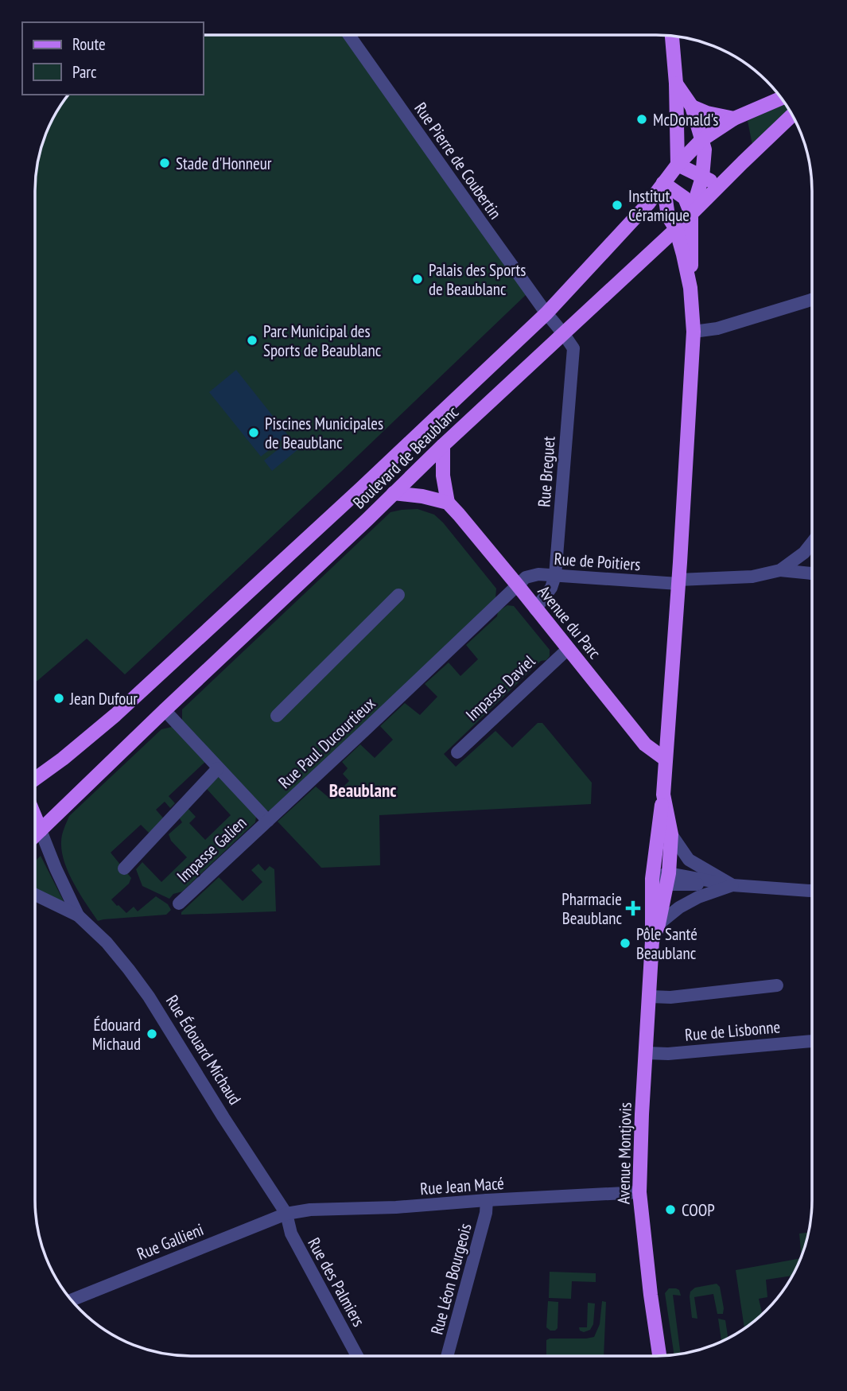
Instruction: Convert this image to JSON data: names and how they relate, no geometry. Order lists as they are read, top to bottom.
{
  "streets": {
    "main road": [
      "Boulevard de Beaublanc",
      "Avenue du Parc",
      "Rue Édouard Michaud",
      "Avenue Montjovis"
    ],
    "street": [
      "Rue Pierre de Coubertin",
      "Rue Breguet",
      "Rue de Poitiers",
      "Impasse Daviel",
      "Rue Paul Ducourtieux",
      "Impasse Galien",
      "Rue de Lisbonne",
      "Rue Jean Macé",
      "Rue Gallieni",
      "Rue Léon Bourgeois",
      "Rue des Palmiers"
    ]
  },
  "crossings": [
    ["Rue Pierre de Coubertin", "Boulevard de Beaublanc"],
    ["Rue Pierre de Coubertin", "Rue Breguet"],
    ["Boulevard de Beaublanc", "Rue Breguet"],
    ["Boulevard de Beaublanc", "Rue Édouard Michaud"],
    ["Rue Breguet", "Rue de Poitiers"],
    ["Rue Breguet", "Avenue du Parc"],
    ["Rue de Poitiers", "Avenue du Parc"],
    ["Rue de Poitiers", "Rue Paul Ducourtieux"],
    ["Avenue du Parc", "Impasse Daviel"],
    ["Avenue du Parc", "Rue Paul Ducourtieux"],
    ["Rue Paul Ducourtieux", "Impasse Galien"],
    ["Rue de Lisbonne", "Avenue Montjovis"],
    ["Rue Édouard Michaud", "Rue Jean Macé"],
    ["Rue Édouard Michaud", "Rue Gallieni"],
    ["Rue Édouard Michaud", "Rue des Palmiers"],
    ["Avenue Montjovis", "Rue Jean Macé"],
    ["Rue Jean Macé", "Rue Gallieni"],
    ["Rue Jean Macé", "Rue Léon Bourgeois"],
    ["Rue Jean Macé", "Rue des Palmiers"],
    ["Rue Gallieni", "Rue des Palmiers"]
  ],
  "districts": ["Beaublanc"],
  "places": {
    "other": [
      "McDonald's",
      "Stade d'Honneur",
      "Institut Céramique",
      "Palais des Sports de Beaublanc",
      "Parc Municipal des Sports de Beaublanc",
      "Piscines Municipales de Beaublanc",
      "Jean Dufour",
      "Pôle Santé Beaublanc",
      "Édouard Michaud",
      "COOP"
    ],
    "health": ["Pharmacie Beaublanc"]
  },
  "legend": ["Route", "Parc"]
}
